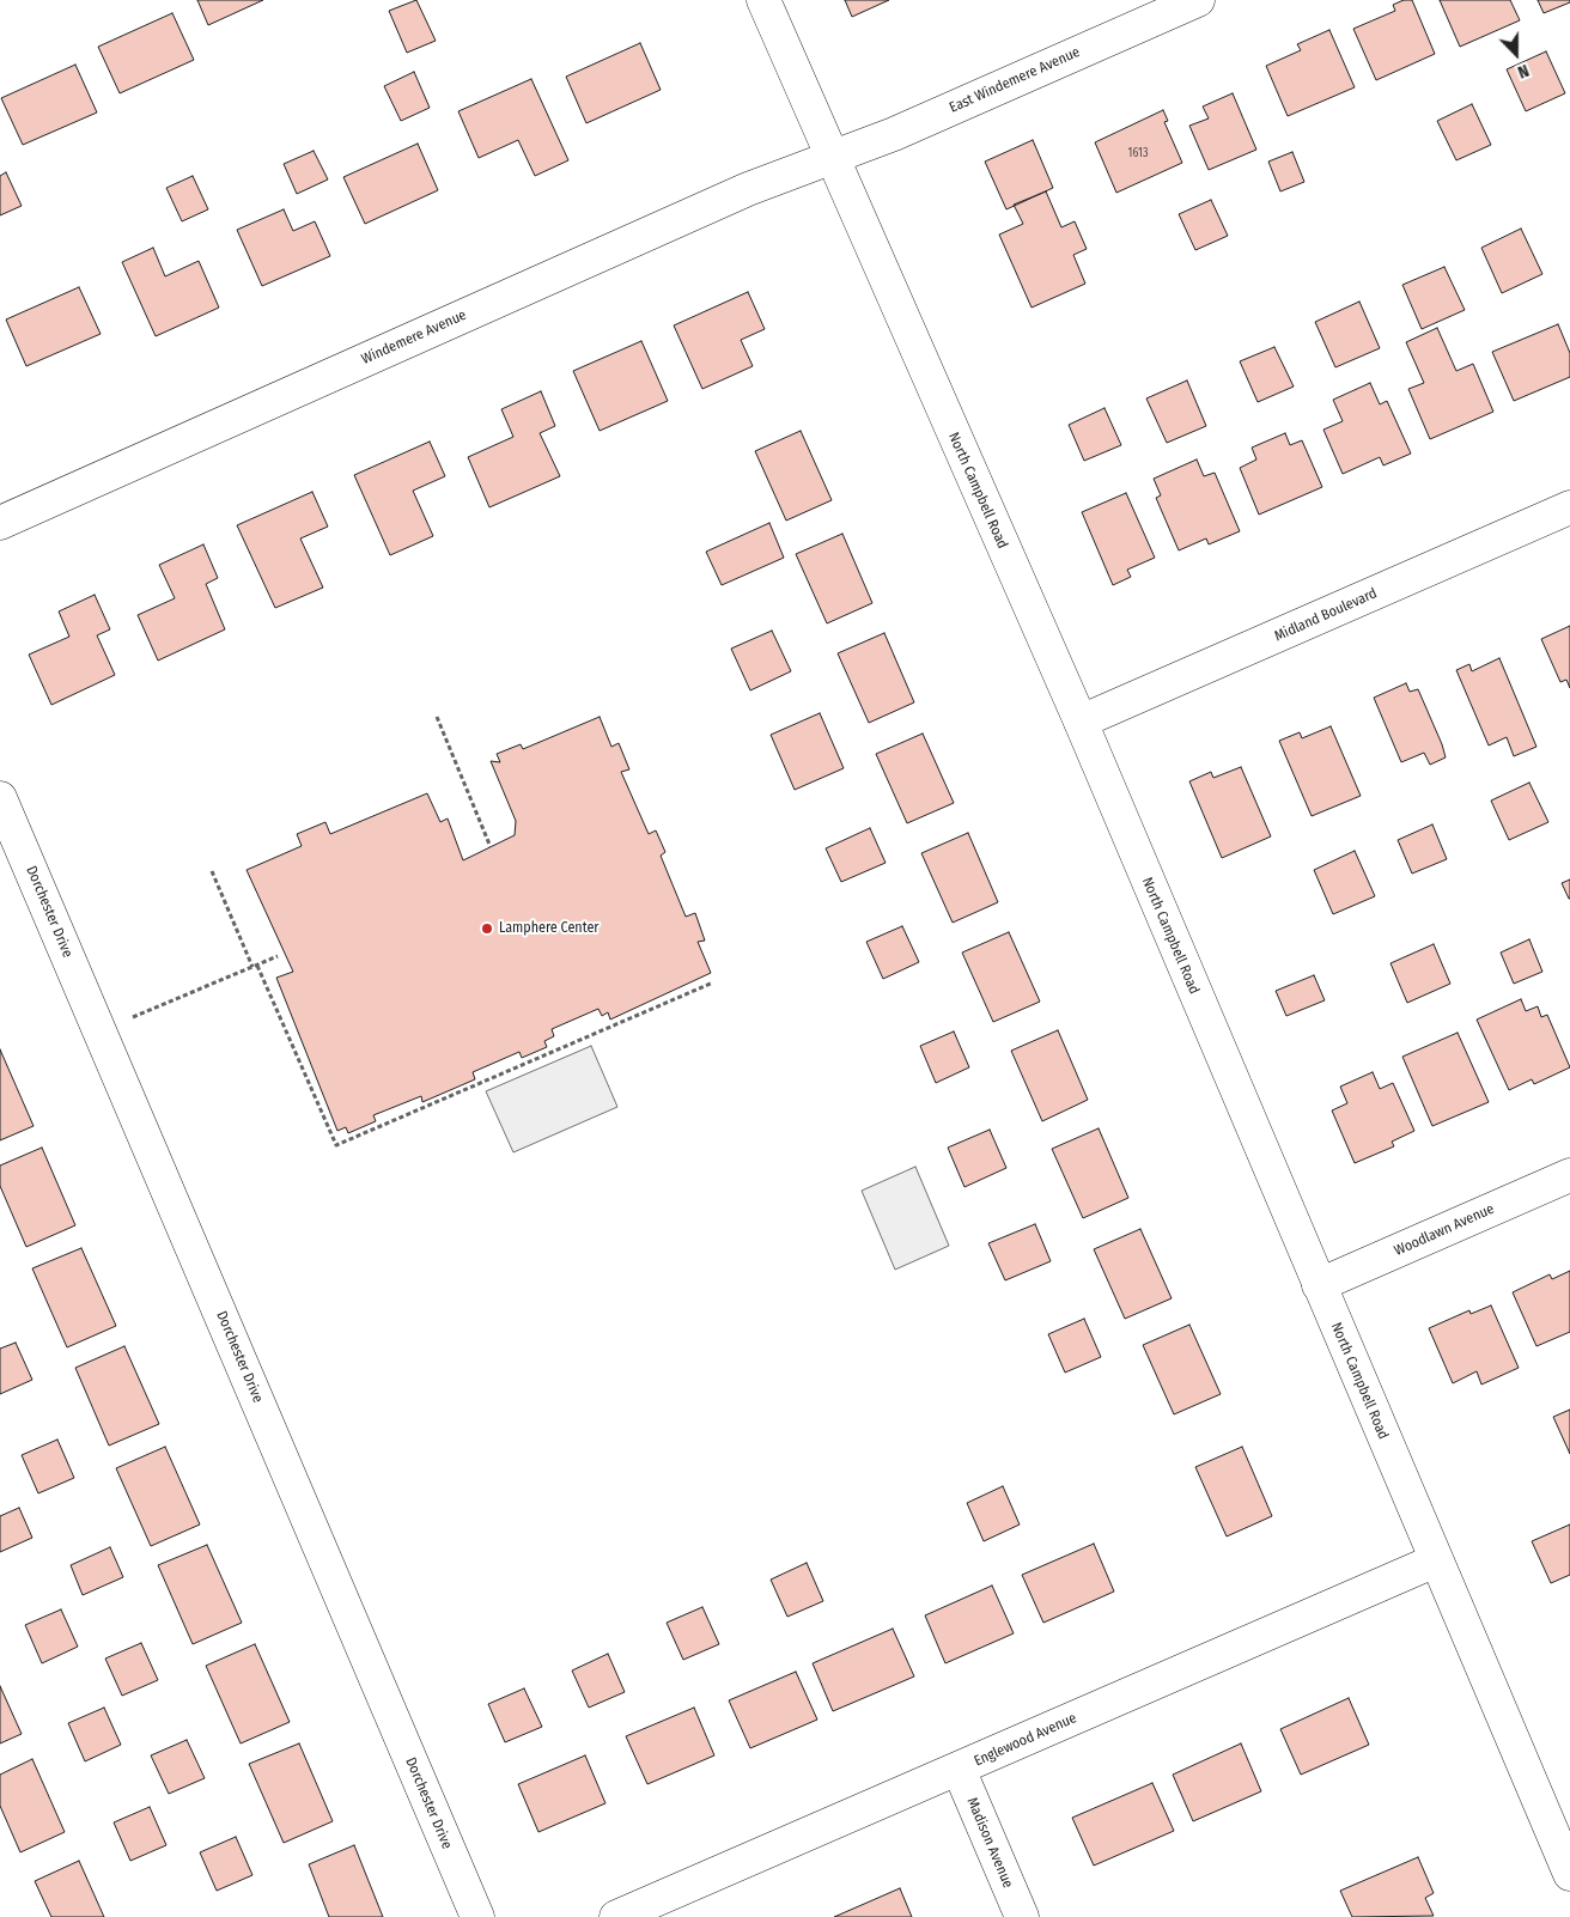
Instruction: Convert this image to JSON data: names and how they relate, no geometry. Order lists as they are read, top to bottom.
{
  "streets": {
    "street": [
      "East Windemere Avenue",
      "Windemere Avenue",
      "North Campbell Road",
      "Midland Boulevard",
      "Dorchester Drive",
      "Woodlawn Avenue",
      "Englewood Avenue",
      "Madison Avenue"
    ]
  },
  "crossings": [
    ["East Windemere Avenue", "Windemere Avenue"],
    ["East Windemere Avenue", "North Campbell Road"],
    ["Windemere Avenue", "North Campbell Road"],
    ["North Campbell Road", "Midland Boulevard"],
    ["North Campbell Road", "Woodlawn Avenue"],
    ["North Campbell Road", "Englewood Avenue"],
    ["Englewood Avenue", "Madison Avenue"]
  ],
  "places": ["Lamphere Center"],
  "house_numbers": ["1613"],
  "north": "bottom"
}
